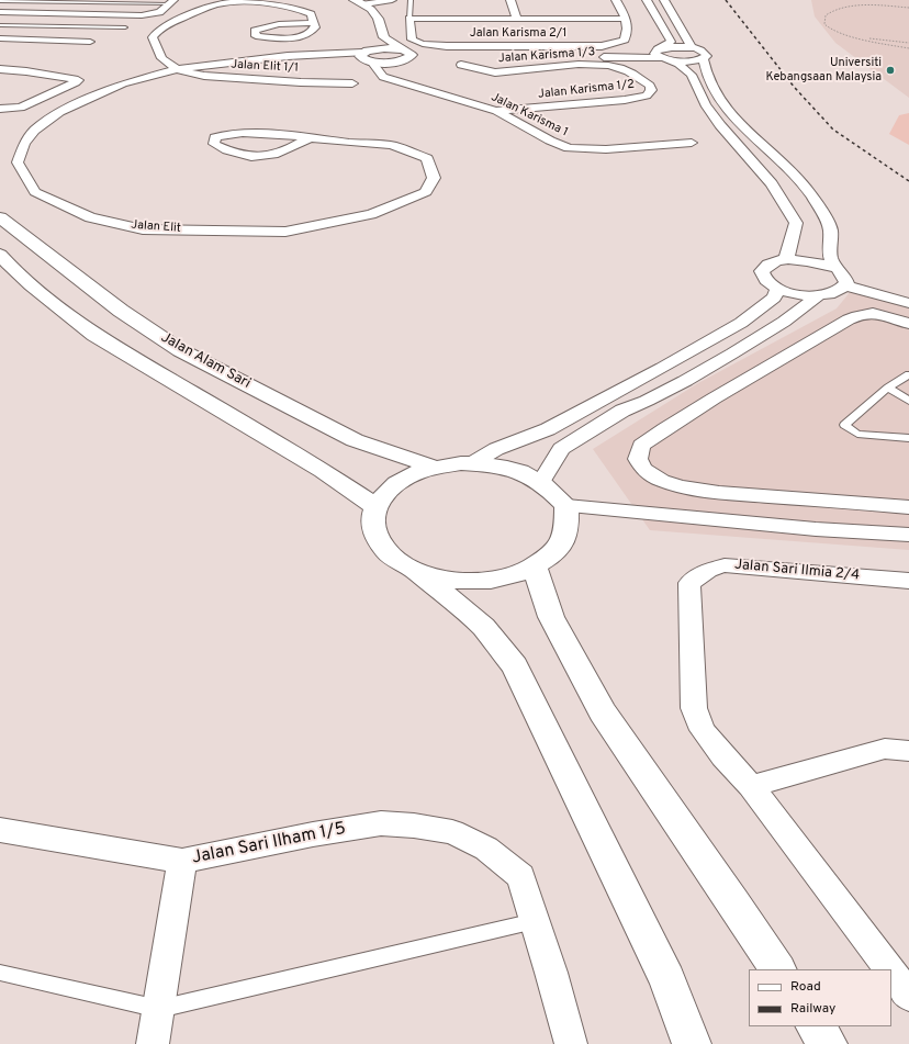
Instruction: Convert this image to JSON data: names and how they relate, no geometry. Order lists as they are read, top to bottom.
{
  "streets": {
    "street": [
      "Jalan Karisma 2/1",
      "Jalan Karisma 1/3",
      "Jalan Elit 1/1",
      "Jalan Karisma 1/2",
      "Jalan Karisma 1",
      "Jalan Elit",
      "Jalan Alam Sari",
      "Jalan Sari Ilmia 2/4",
      "Jalan Sari Ilham 1/5"
    ]
  },
  "crossings": [
    ["Jalan Karisma 1/3", "Jalan Karisma 1/2"],
    ["Jalan Elit 1/1", "Jalan Elit"],
    ["Jalan Karisma 1/2", "Jalan Karisma 1"],
    ["Jalan Karisma 1", "Jalan Elit"]
  ],
  "places": ["Universiti Kebangsaan Malaysia"],
  "legend": ["Road", "Railway"]
}
